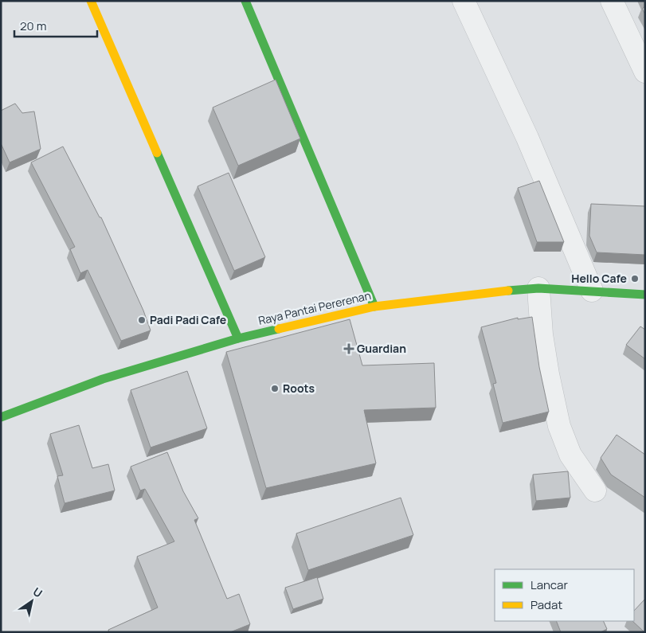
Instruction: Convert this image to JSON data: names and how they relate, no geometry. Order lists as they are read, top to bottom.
{
  "streets": {
    "street": ["Raya Pantai Pererenan"]
  },
  "places": {
    "other": ["Hello Cafe", "Padi Padi Cafe", "Roots"],
    "health": ["Guardian"]
  },
  "legend": ["Lancar", "Padat"],
  "scale_bar": "20 m",
  "north": "top right"
}
